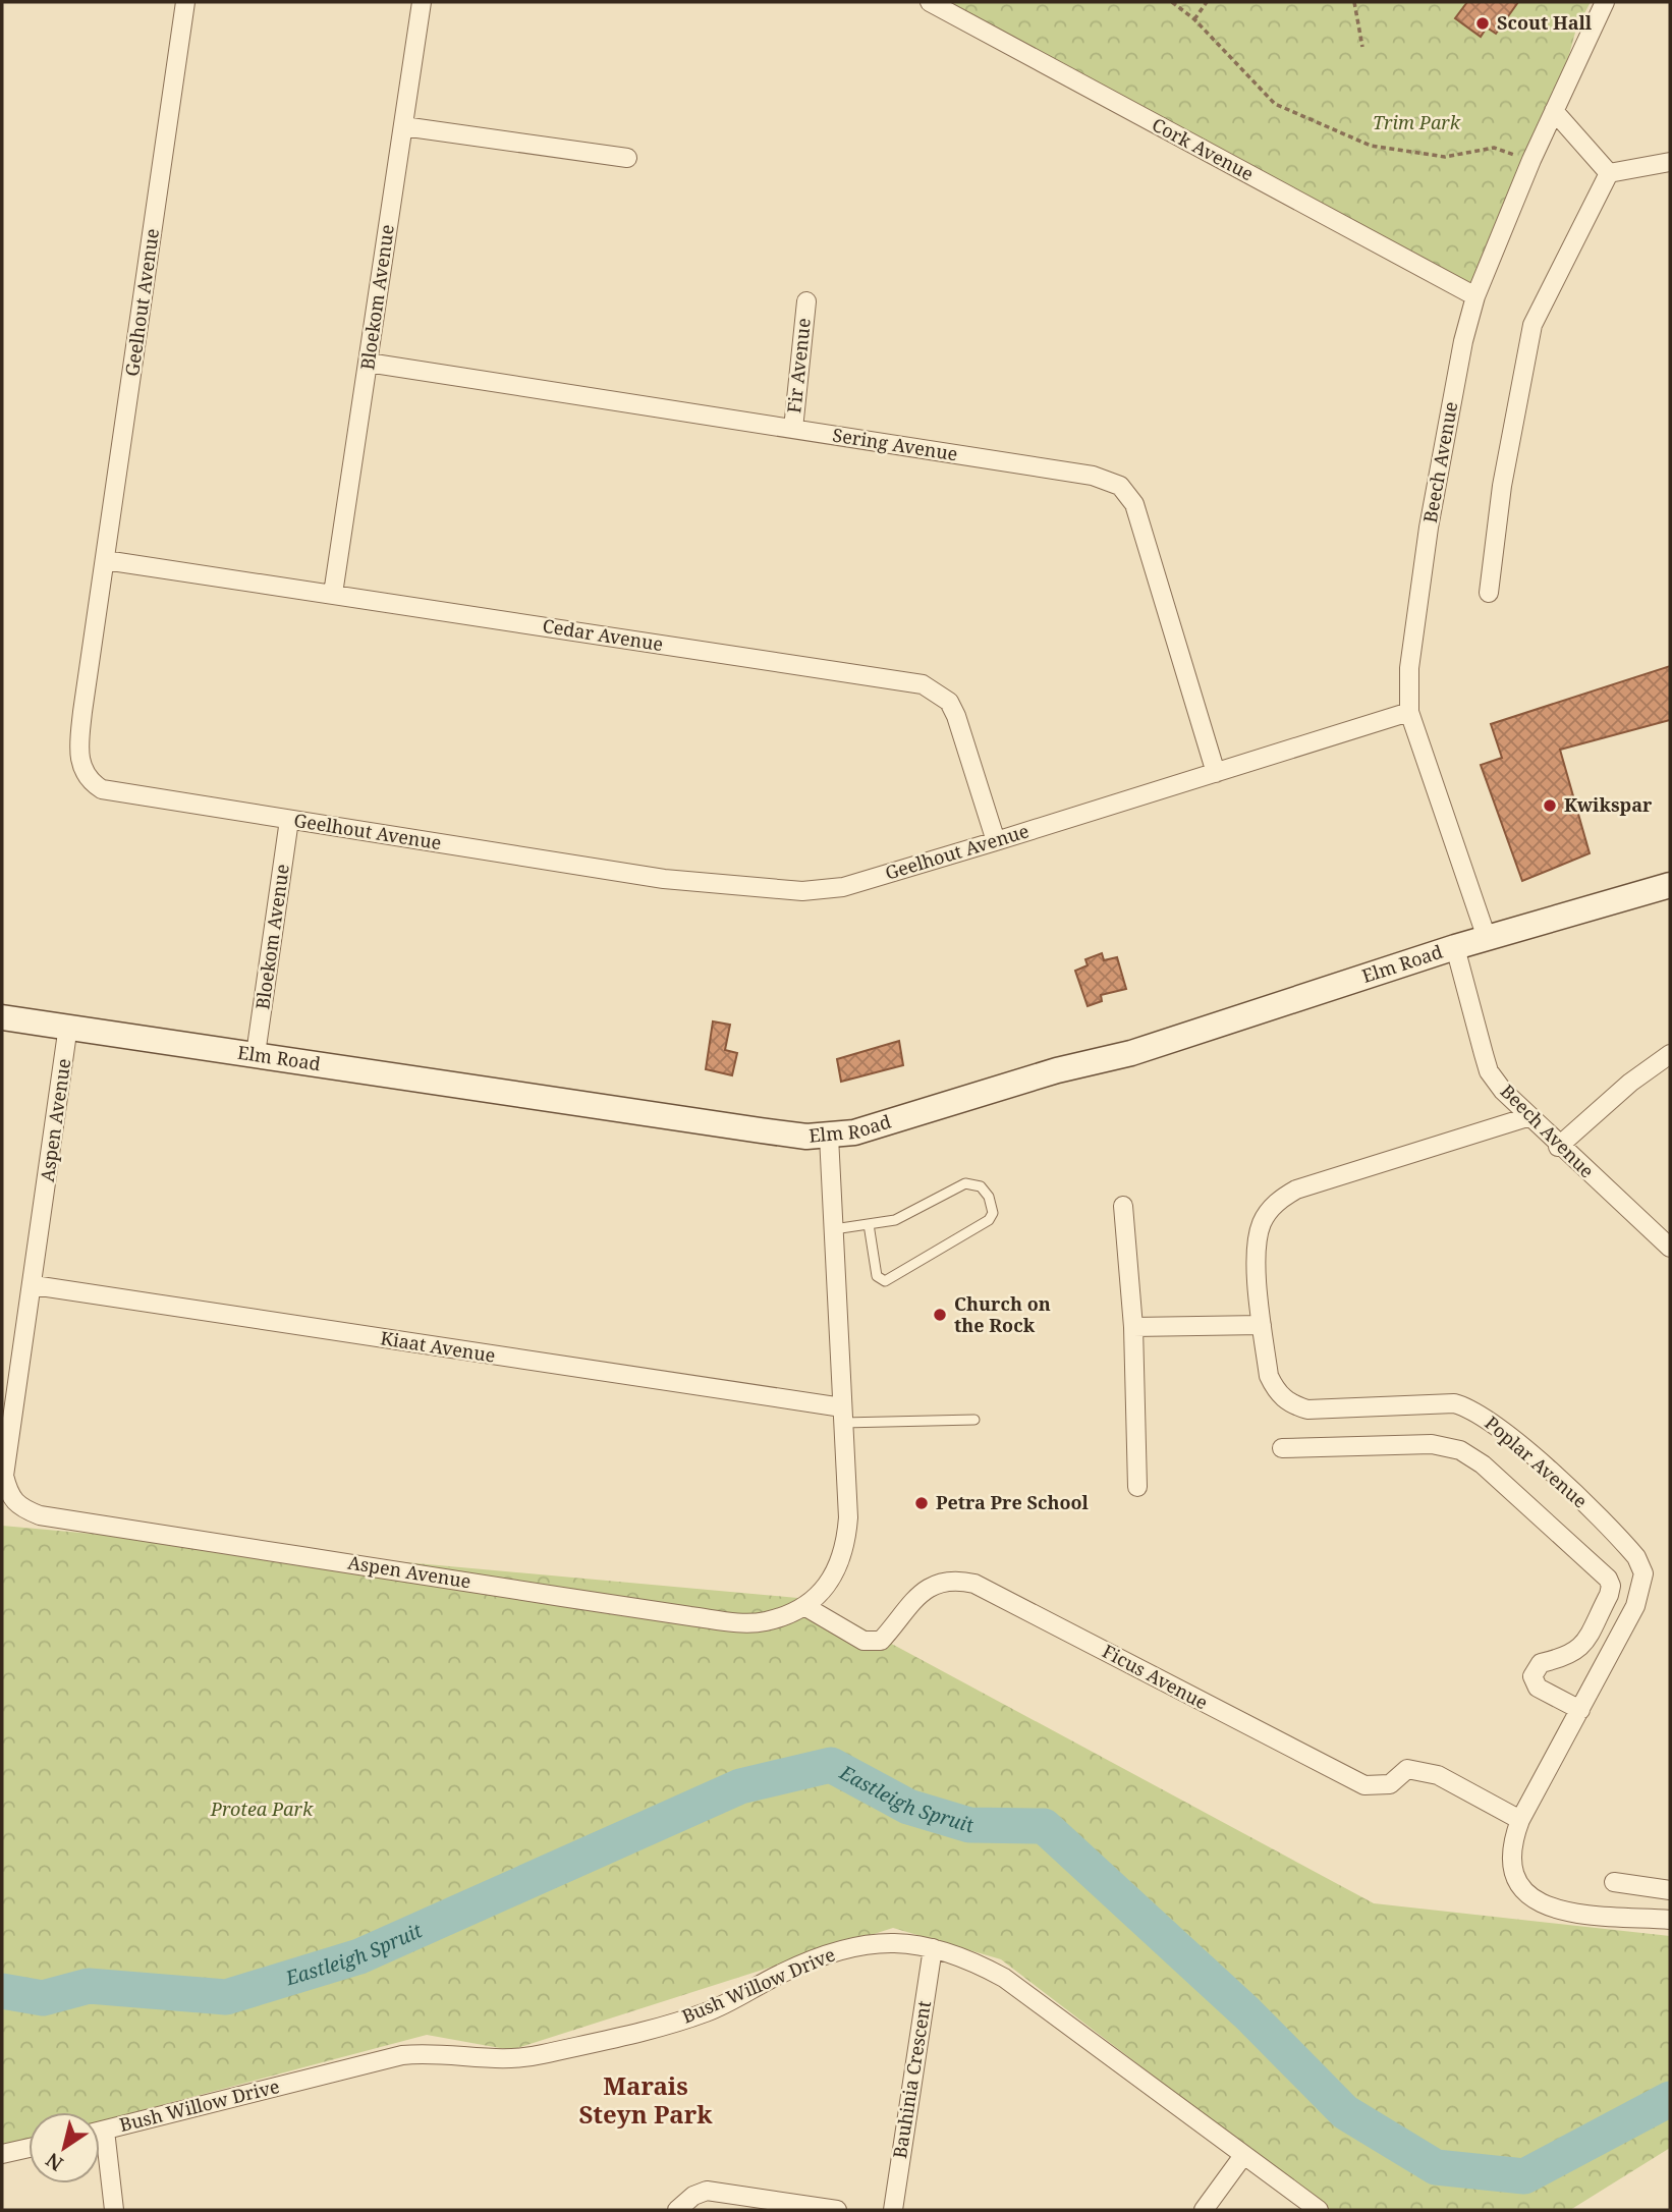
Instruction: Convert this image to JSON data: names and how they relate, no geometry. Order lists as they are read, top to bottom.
{
  "streets": {
    "street": [
      "Cork Avenue",
      "Bloekom Avenue",
      "Geelhout Avenue",
      "Fir Avenue",
      "Sering Avenue",
      "Beech Avenue",
      "Cedar Avenue",
      "Elm Road",
      "Aspen Avenue",
      "Kiaat Avenue",
      "Poplar Avenue",
      "Ficus Avenue",
      "Bush Willow Drive",
      "Bauhinia Crescent"
    ]
  },
  "crossings": [
    ["Cork Avenue", "Beech Avenue"],
    ["Bloekom Avenue", "Geelhout Avenue"],
    ["Bloekom Avenue", "Sering Avenue"],
    ["Bloekom Avenue", "Cedar Avenue"],
    ["Bloekom Avenue", "Elm Road"],
    ["Geelhout Avenue", "Sering Avenue"],
    ["Geelhout Avenue", "Beech Avenue"],
    ["Geelhout Avenue", "Cedar Avenue"],
    ["Fir Avenue", "Sering Avenue"],
    ["Beech Avenue", "Elm Road"],
    ["Beech Avenue", "Poplar Avenue"],
    ["Elm Road", "Aspen Avenue"],
    ["Aspen Avenue", "Kiaat Avenue"],
    ["Aspen Avenue", "Ficus Avenue"],
    ["Poplar Avenue", "Ficus Avenue"],
    ["Bush Willow Drive", "Bauhinia Crescent"]
  ],
  "districts": ["Marais Steyn Park"],
  "water": ["Eastleigh Spruit"],
  "parks": ["Trim Park", "Protea Park"],
  "places": [
    "Scout Hall",
    "Kwikspar",
    "Church on the Rock",
    "Petra Pre School"
  ],
  "north": "bottom left"
}
